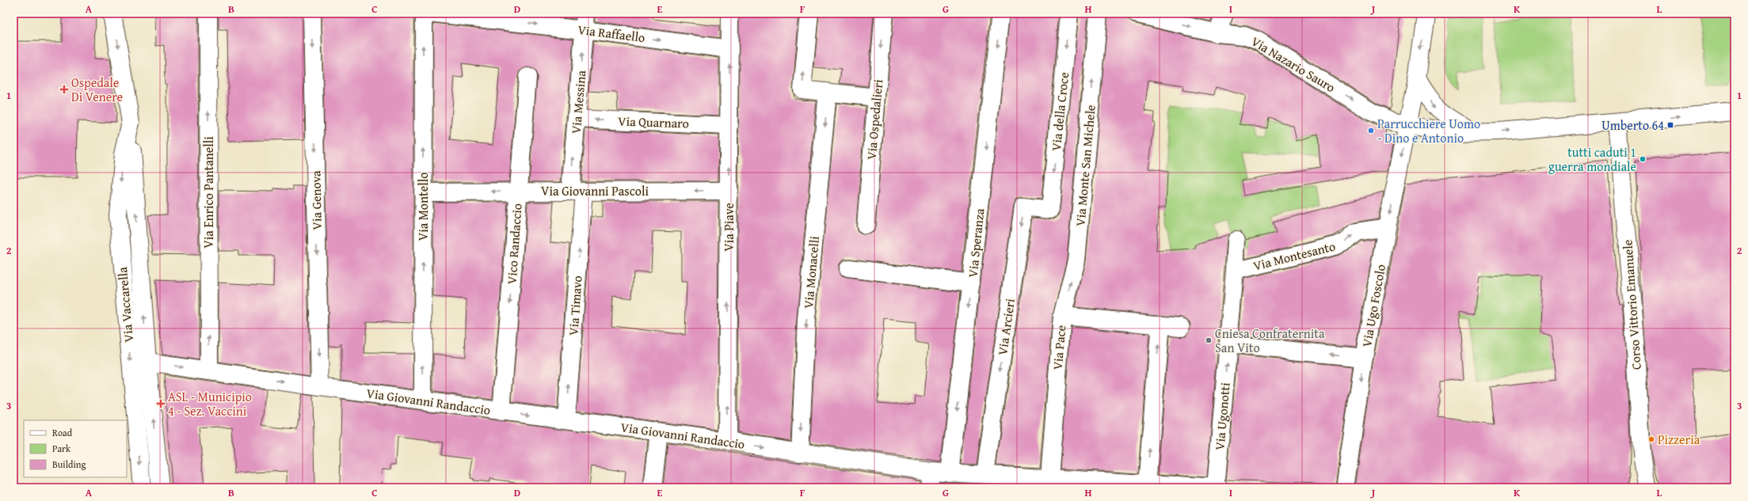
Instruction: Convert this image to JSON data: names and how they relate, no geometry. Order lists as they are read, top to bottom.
{
  "streets": {
    "street": [
      "Via Raffaello",
      "Via Nazario Sauro",
      "Via Messina",
      "Via della Croce",
      "Via Ospedalieri",
      "Via Quarnaro",
      "Via Monte San Michele",
      "Via Giovanni Pascoli",
      "Via Enrico Pantanelli",
      "Via Genova",
      "Via Montello",
      "Via Piave",
      "Via Speranza",
      "Vico Randaccio",
      "Via Montesanto",
      "Via Monacelli",
      "Via Vaccarella",
      "Corso Vittorio Emanuele",
      "Via Timavo",
      "Via Ugo Foscolo",
      "Via Arcieri",
      "Via Pace",
      "Via Giovanni Randaccio",
      "Via Ugonotti"
    ]
  },
  "crossings": [
    ["Via Raffaello", "Via Messina"],
    ["Via Raffaello", "Via Piave"],
    ["Via Nazario Sauro", "Corso Vittorio Emanuele"],
    ["Via Nazario Sauro", "Via Ugo Foscolo"],
    ["Via Messina", "Via Quarnaro"],
    ["Via Messina", "Via Giovanni Pascoli"],
    ["Via Messina", "Via Timavo"],
    ["Via della Croce", "Via Arcieri"],
    ["Via Quarnaro", "Via Piave"],
    ["Via Monte San Michele", "Via Pace"],
    ["Via Giovanni Pascoli", "Via Montello"],
    ["Via Giovanni Pascoli", "Via Piave"],
    ["Via Giovanni Pascoli", "Vico Randaccio"],
    ["Via Giovanni Pascoli", "Via Timavo"],
    ["Via Enrico Pantanelli", "Via Giovanni Randaccio"],
    ["Via Genova", "Via Giovanni Randaccio"],
    ["Via Montello", "Via Giovanni Randaccio"],
    ["Via Piave", "Via Giovanni Randaccio"],
    ["Via Speranza", "Via Giovanni Randaccio"],
    ["Vico Randaccio", "Via Giovanni Randaccio"],
    ["Via Montesanto", "Via Ugo Foscolo"],
    ["Via Montesanto", "Via Ugonotti"],
    ["Via Monacelli", "Via Giovanni Randaccio"],
    ["Via Vaccarella", "Via Giovanni Randaccio"],
    ["Via Timavo", "Via Giovanni Randaccio"],
    ["Via Arcieri", "Via Giovanni Randaccio"],
    ["Via Pace", "Via Giovanni Randaccio"],
    ["Via Giovanni Randaccio", "Via Ugonotti"]
  ],
  "one_way": [
    "Via Raffaello",
    "Via Nazario Sauro",
    "Via Messina",
    "Via della Croce",
    "Via Ospedalieri",
    "Via Quarnaro",
    "Via Monte San Michele",
    "Via Giovanni Pascoli",
    "Via Enrico Pantanelli",
    "Via Genova",
    "Via Montello",
    "Via Piave",
    "Via Speranza",
    "Vico Randaccio",
    "Via Monacelli",
    "Via Timavo",
    "Via Ugo Foscolo",
    "Via Arcieri"
  ],
  "places": {
    "health": ["Ospedale Di Venere", "ASL - Municipio 4 - Sez. Vaccini"],
    "transit": ["Umberto 64"],
    "other": [
      "Parrucchiere Uomo - Dino e Antonio",
      "tutti caduti 1 guerra mondiale",
      "Cniesa Confraternita San Vito",
      "Pizzeria"
    ]
  },
  "legend": ["Road", "Park", "Building"],
  "grid": {
    "columns": [
      "A",
      "B",
      "C",
      "D",
      "E",
      "F",
      "G",
      "H",
      "I",
      "J",
      "K",
      "L"
    ],
    "rows": ["1", "2", "3"]
  }
}
